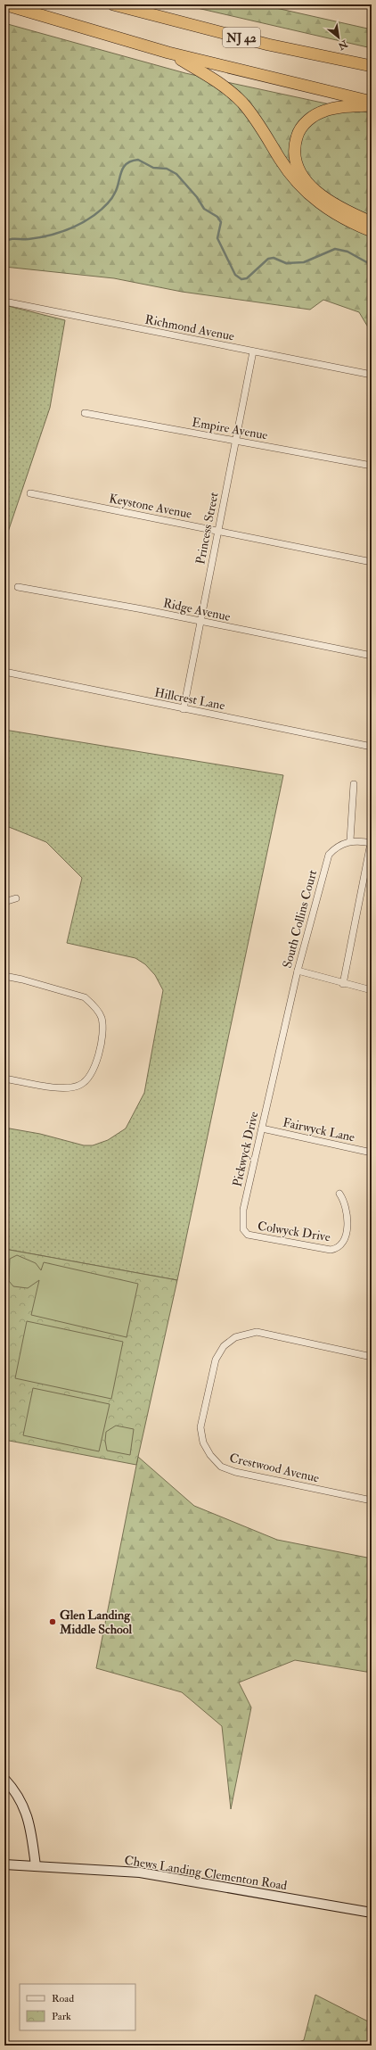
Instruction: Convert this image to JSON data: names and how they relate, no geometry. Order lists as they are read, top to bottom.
{
  "streets": {
    "highway": ["NJ 42"],
    "main road": ["Chews Landing Clementon Road"],
    "street": [
      "Richmond Avenue",
      "Empire Avenue",
      "Keystone Avenue",
      "Princess Street",
      "Ridge Avenue",
      "Hillcrest Lane",
      "South Collins Court",
      "Fairwyck Lane",
      "Pickwyck Drive",
      "Colwyck Drive",
      "Crestwood Avenue"
    ]
  },
  "crossings": [
    ["Richmond Avenue", "Princess Street"],
    ["Empire Avenue", "Princess Street"],
    ["Keystone Avenue", "Princess Street"],
    ["Princess Street", "Ridge Avenue"],
    ["Princess Street", "Hillcrest Lane"],
    ["South Collins Court", "Pickwyck Drive"],
    ["Fairwyck Lane", "Pickwyck Drive"],
    ["Pickwyck Drive", "Colwyck Drive"]
  ],
  "places": ["Glen Landing Middle School"],
  "legend": ["Road", "Park"],
  "north": "bottom right"
}
